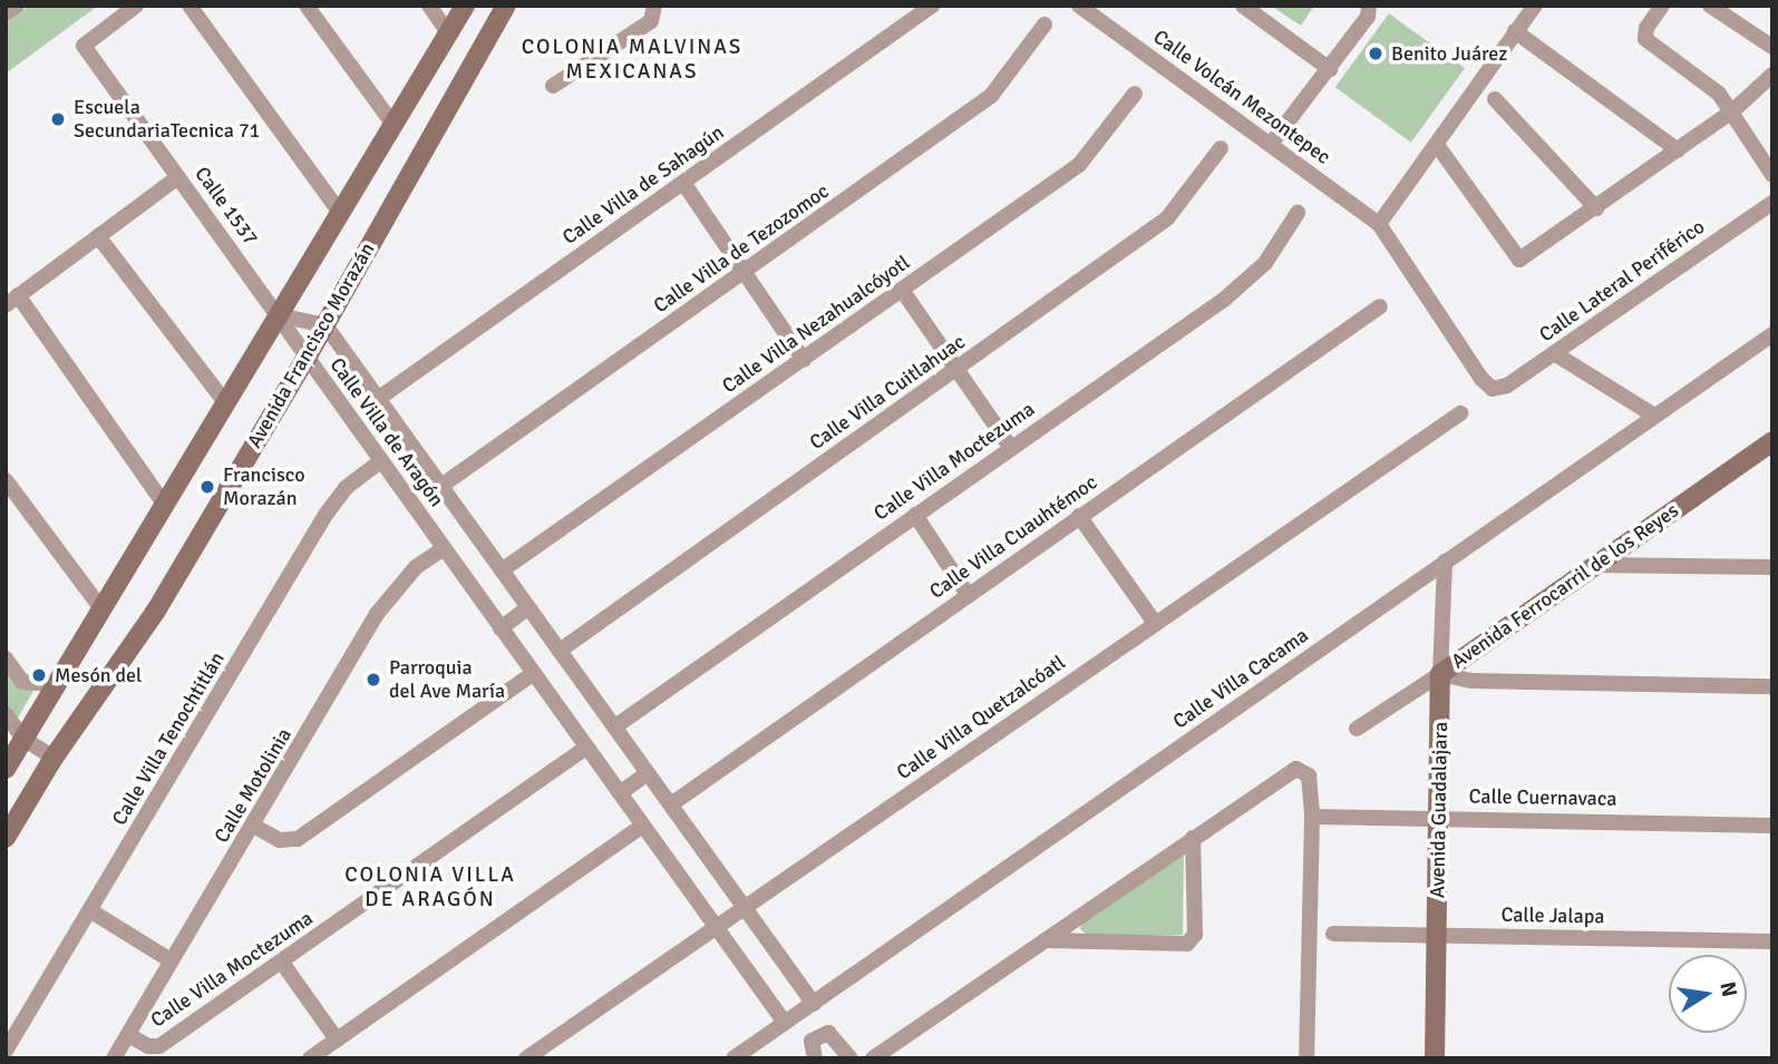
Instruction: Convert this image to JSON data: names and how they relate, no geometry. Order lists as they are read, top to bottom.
{
  "streets": {
    "street": [
      "Calle Volcán Mezontepec",
      "Calle Villa de Sahagún",
      "Calle 1537",
      "Calle Villa de Tezozomoc",
      "Calle Lateral Periférico",
      "Calle Villa Nezahualcóyotl",
      "Avenida Francisco Morazán",
      "Calle Villa Cuitlahuac",
      "Calle Villa de Aragón",
      "Calle Villa Moctezuma",
      "Calle Villa Cuauhtémoc",
      "Avenida Ferrocarril de los Reyes",
      "Calle Villa Cacama",
      "Calle Villa Quetzalcóatl",
      "Calle Villa Tenochtitlán",
      "Calle Motolinia",
      "Calle Cuernavaca",
      "Avenida Guadalajara",
      "Calle Jalapa"
    ]
  },
  "crossings": [
    ["Calle Volcán Mezontepec", "Calle Lateral Periférico"],
    ["Calle Villa de Sahagún", "Calle Villa de Aragón"],
    ["Calle 1537", "Avenida Francisco Morazán"],
    ["Calle 1537", "Calle Villa de Aragón"],
    ["Calle Villa de Tezozomoc", "Calle Villa de Aragón"],
    ["Calle Villa Nezahualcóyotl", "Calle Villa de Aragón"],
    ["Avenida Francisco Morazán", "Calle Villa de Aragón"],
    ["Calle Villa Cuitlahuac", "Calle Villa de Aragón"],
    ["Calle Villa de Aragón", "Calle Villa Moctezuma"],
    ["Calle Villa de Aragón", "Calle Villa Cuauhtémoc"],
    ["Calle Villa de Aragón", "Calle Villa Cacama"],
    ["Calle Villa de Aragón", "Calle Villa Quetzalcóatl"],
    ["Calle Villa de Aragón", "Calle Villa Tenochtitlán"],
    ["Calle Villa de Aragón", "Calle Motolinia"],
    ["Calle Villa Moctezuma", "Calle Motolinia"],
    ["Avenida Ferrocarril de los Reyes", "Avenida Guadalajara"],
    ["Calle Villa Cacama", "Avenida Guadalajara"],
    ["Calle Cuernavaca", "Avenida Guadalajara"],
    ["Avenida Guadalajara", "Calle Jalapa"]
  ],
  "districts": ["COLONIA MALVINAS MEXICANAS", "COLONIA VILLA DE ARAGÓN"],
  "places": [
    "Benito Juárez",
    "Escuela SecundariaTecnica 71",
    "Francisco Morazán",
    "Mesón del",
    "Parroquia del Ave María"
  ],
  "north": "right"
}
